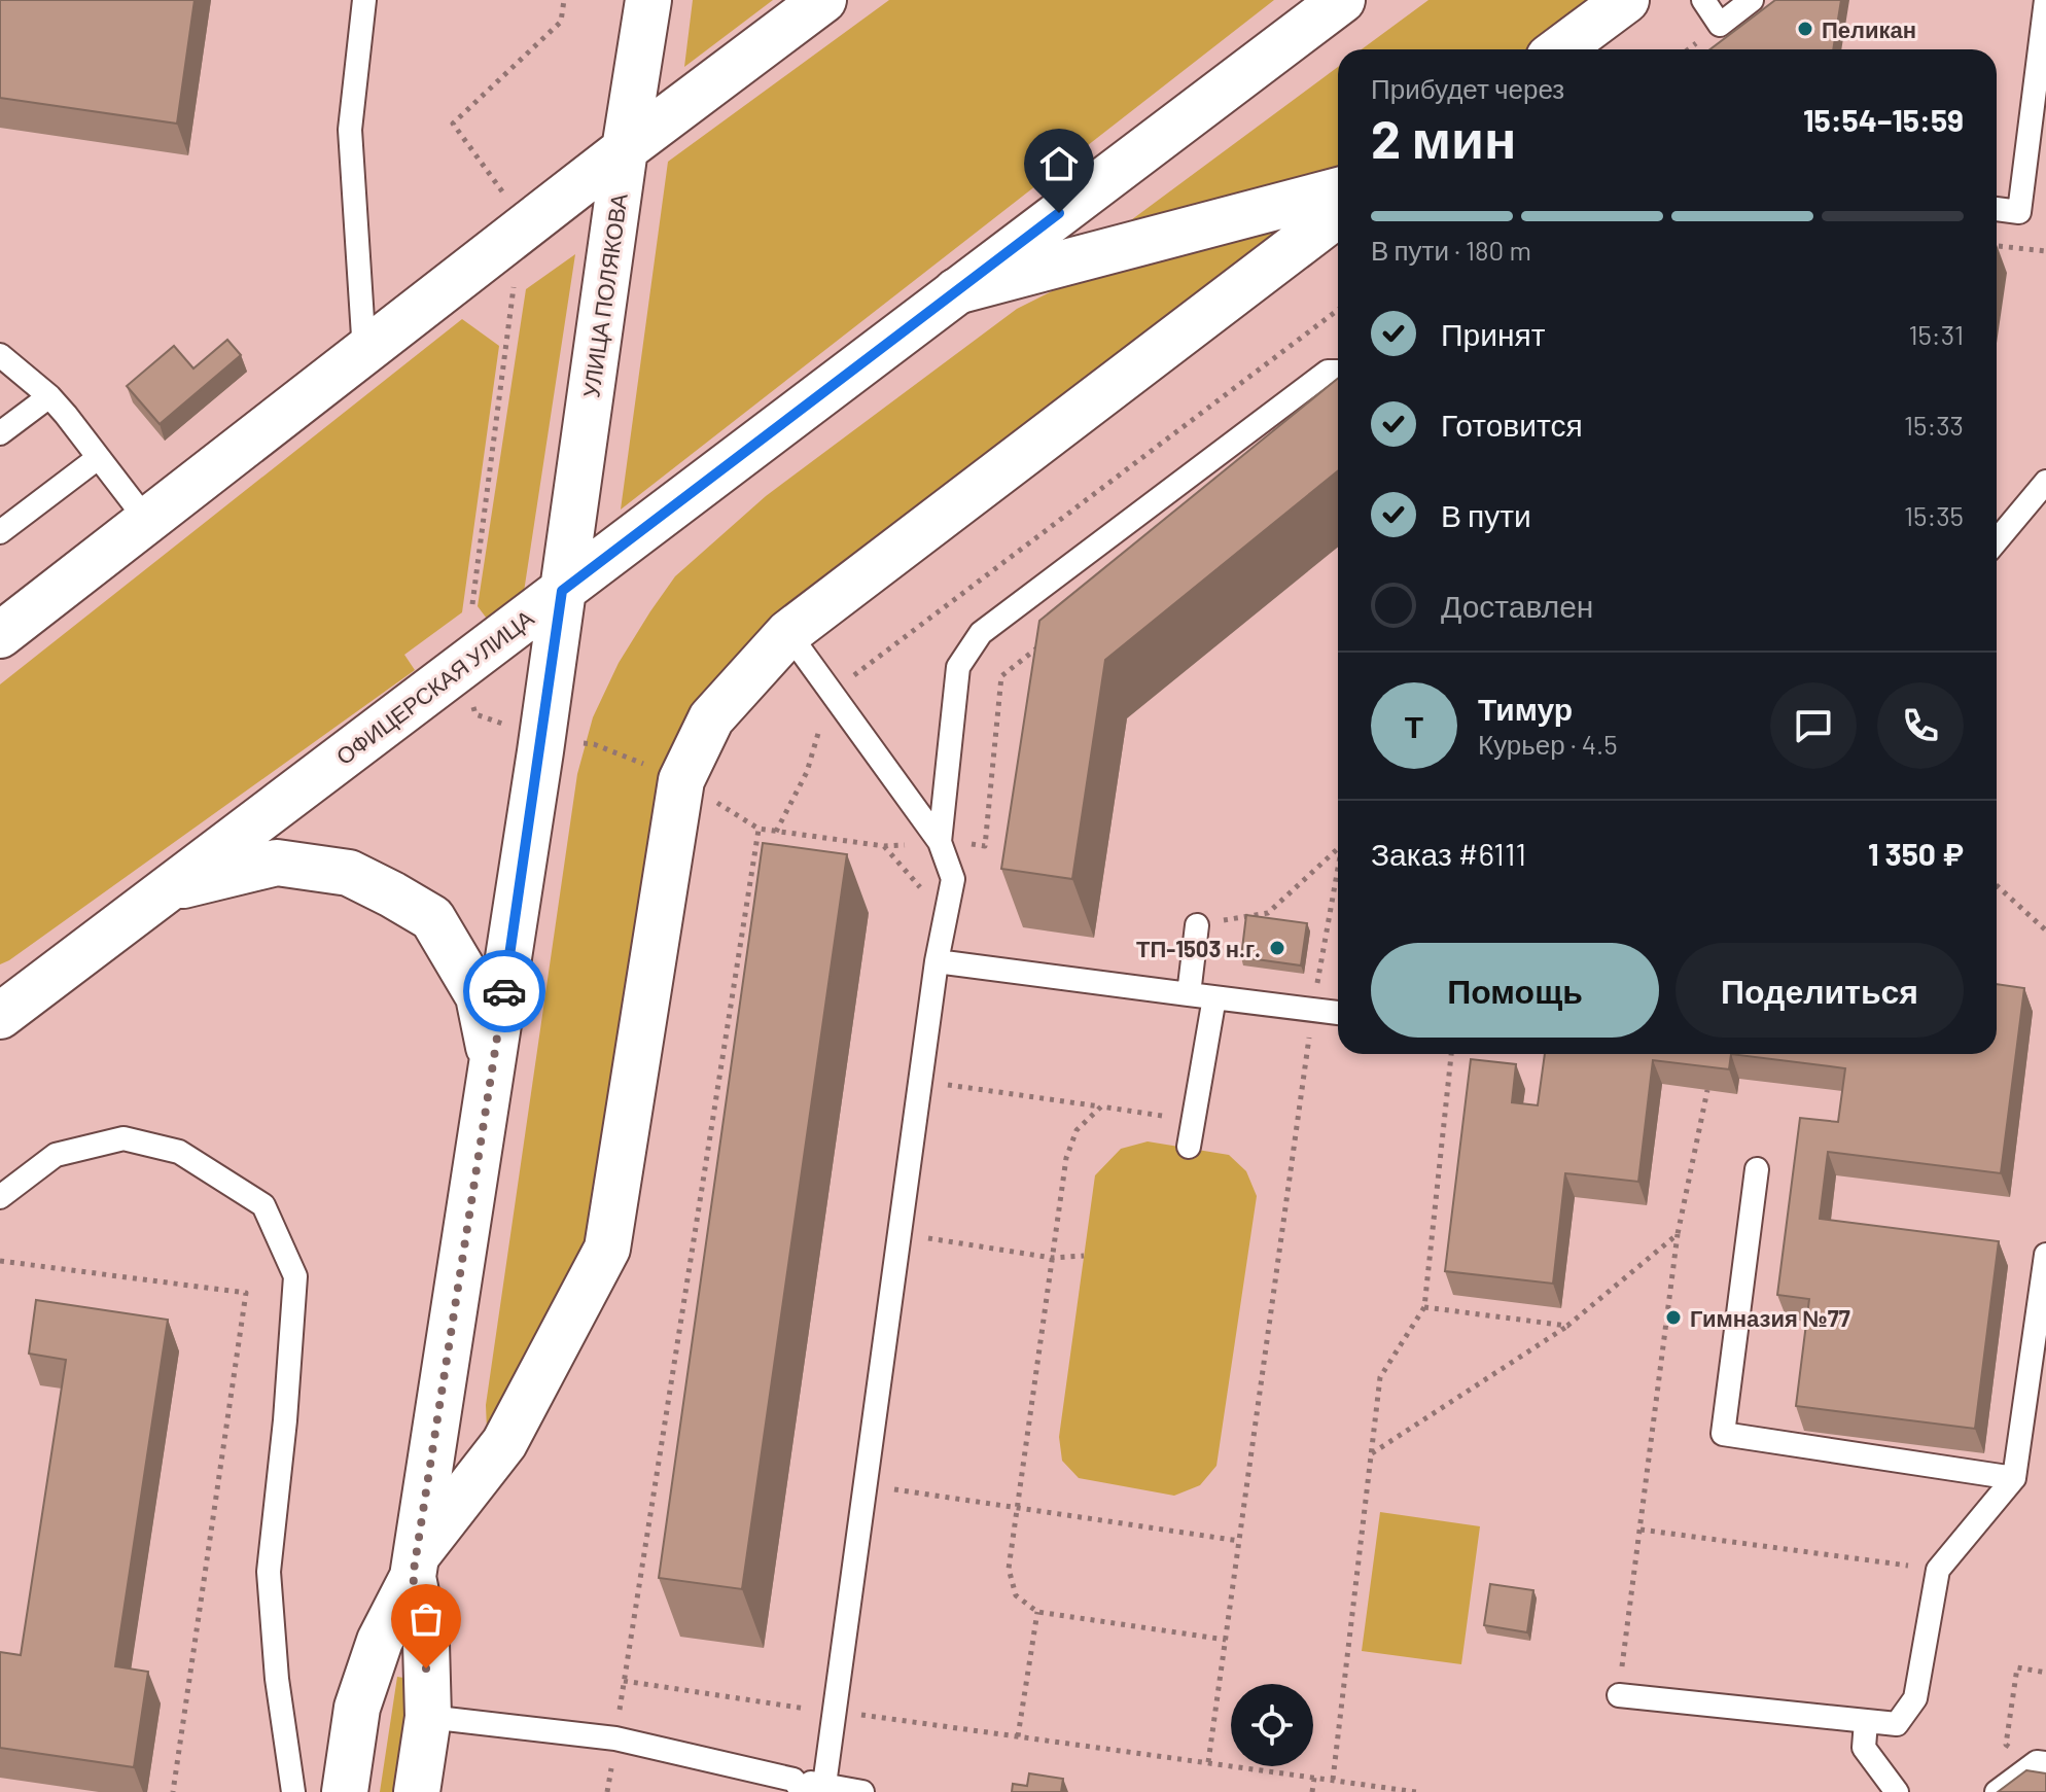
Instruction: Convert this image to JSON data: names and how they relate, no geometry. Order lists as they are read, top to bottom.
{
  "streets": {
    "main road": ["УЛИЦА ПОЛЯКОВА", "ОФИЦЕРСКАЯ УЛИЦА"]
  },
  "crossings": [
    ["УЛИЦА ПОЛЯКОВА", "ОФИЦЕРСКАЯ УЛИЦА"]
  ],
  "places": ["Пеликан", "ТП-1503 н.г.", "Гимназия №77"],
  "page": {
    "heading": ["2 мин", "Прибудет через", "15:54–15:59"],
    "panel": [
      "Тимур",
      "Курьер · 4.5",
      "Заказ #6111",
      "1 350 ₽"
    ],
    "bar": "В пути · 180 m",
    "list": [
      ["Принят", "15:31"],
      ["Готовится", "15:33"],
      ["В пути", "15:35"],
      "Доставлен"
    ],
    "round": "Т",
    "buttons": ["Помощь", "Поделиться"]
  }
}
